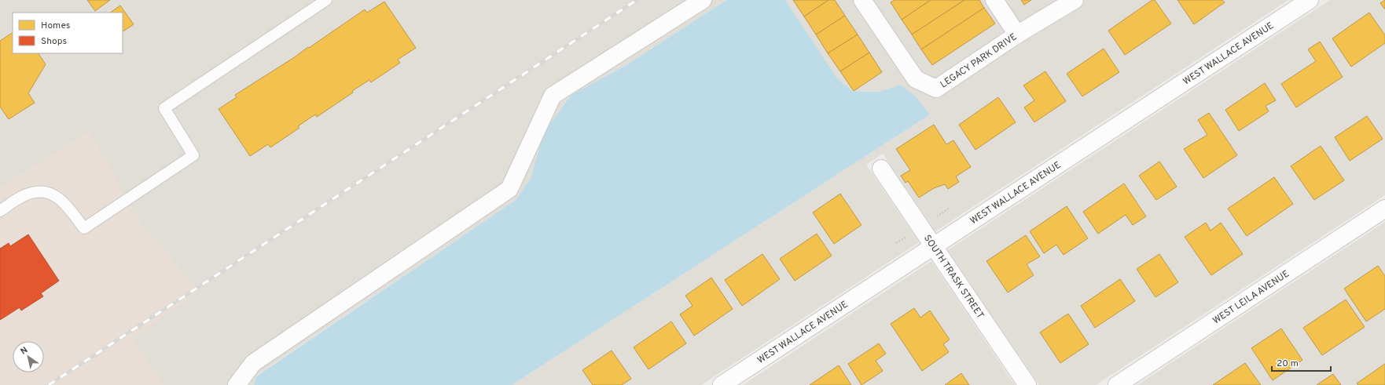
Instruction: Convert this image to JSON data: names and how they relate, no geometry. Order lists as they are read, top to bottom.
{
  "streets": {
    "street": [
      "WEST WALLACE AVENUE",
      "LEGACY PARK DRIVE",
      "SOUTH TRASK STREET",
      "WEST LEILA AVENUE"
    ]
  },
  "crossings": [
    ["WEST WALLACE AVENUE", "SOUTH TRASK STREET"]
  ],
  "legend": ["Homes", "Shops"],
  "scale_bar": "20 m",
  "north": "top left"
}
